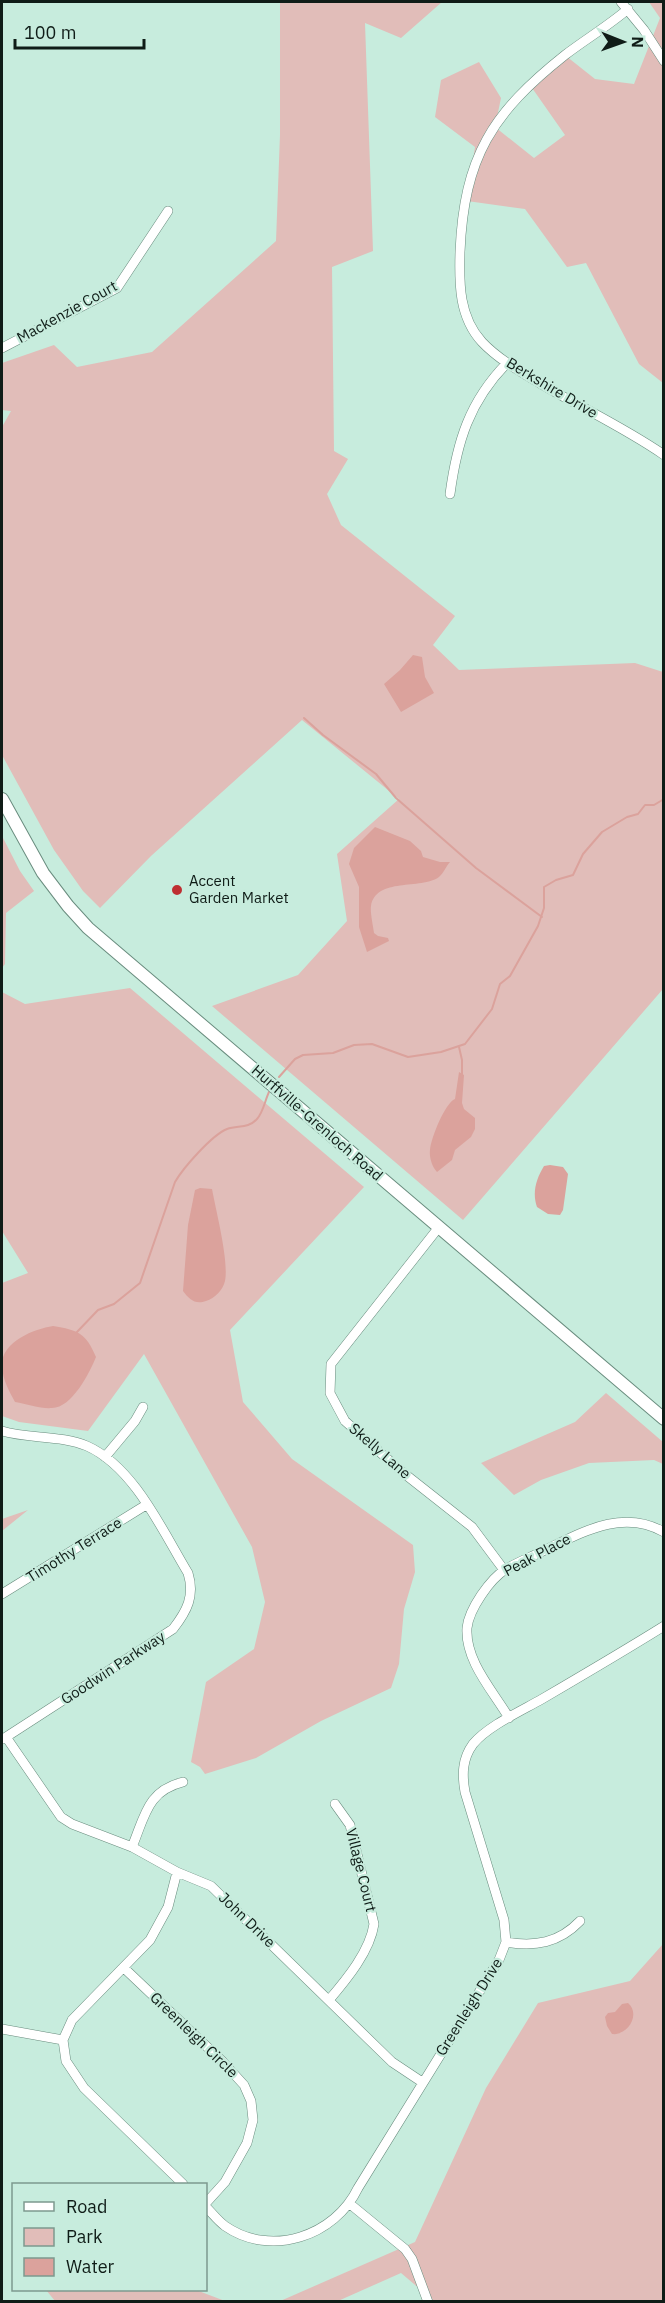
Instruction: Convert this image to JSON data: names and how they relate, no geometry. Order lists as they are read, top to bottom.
{
  "streets": {
    "main road": ["Hurffville-Grenloch Road"],
    "street": [
      "Mackenzie Court",
      "Berkshire Drive",
      "Skelly Lane",
      "Timothy Terrace",
      "Peak Place",
      "Goodwin Parkway",
      "Village Court",
      "John Drive",
      "Greenleigh Drive",
      "Greenleigh Circle"
    ]
  },
  "crossings": [
    ["Hurffville-Grenloch Road", "Skelly Lane"],
    ["Skelly Lane", "Peak Place"],
    ["Timothy Terrace", "Goodwin Parkway"],
    ["Peak Place", "Greenleigh Drive"],
    ["Goodwin Parkway", "John Drive"],
    ["Village Court", "John Drive"],
    ["John Drive", "Greenleigh Drive"]
  ],
  "places": ["Accent Garden Market"],
  "legend": ["Road", "Park", "Water"],
  "scale_bar": "100 m",
  "north": "right"
}
